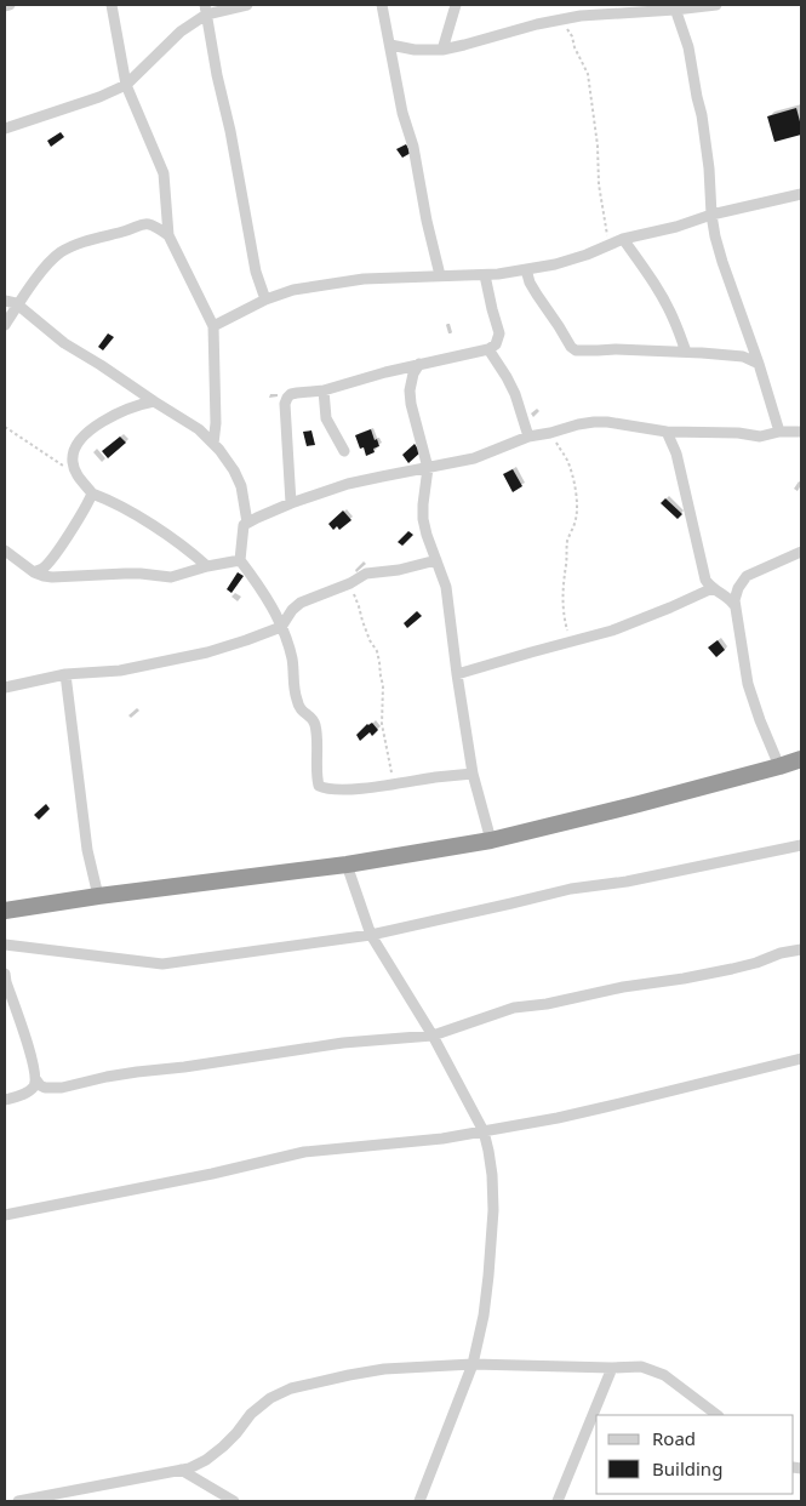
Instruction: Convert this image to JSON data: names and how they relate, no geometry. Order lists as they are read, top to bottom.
{
  "legend": ["Road", "Building"]
}
